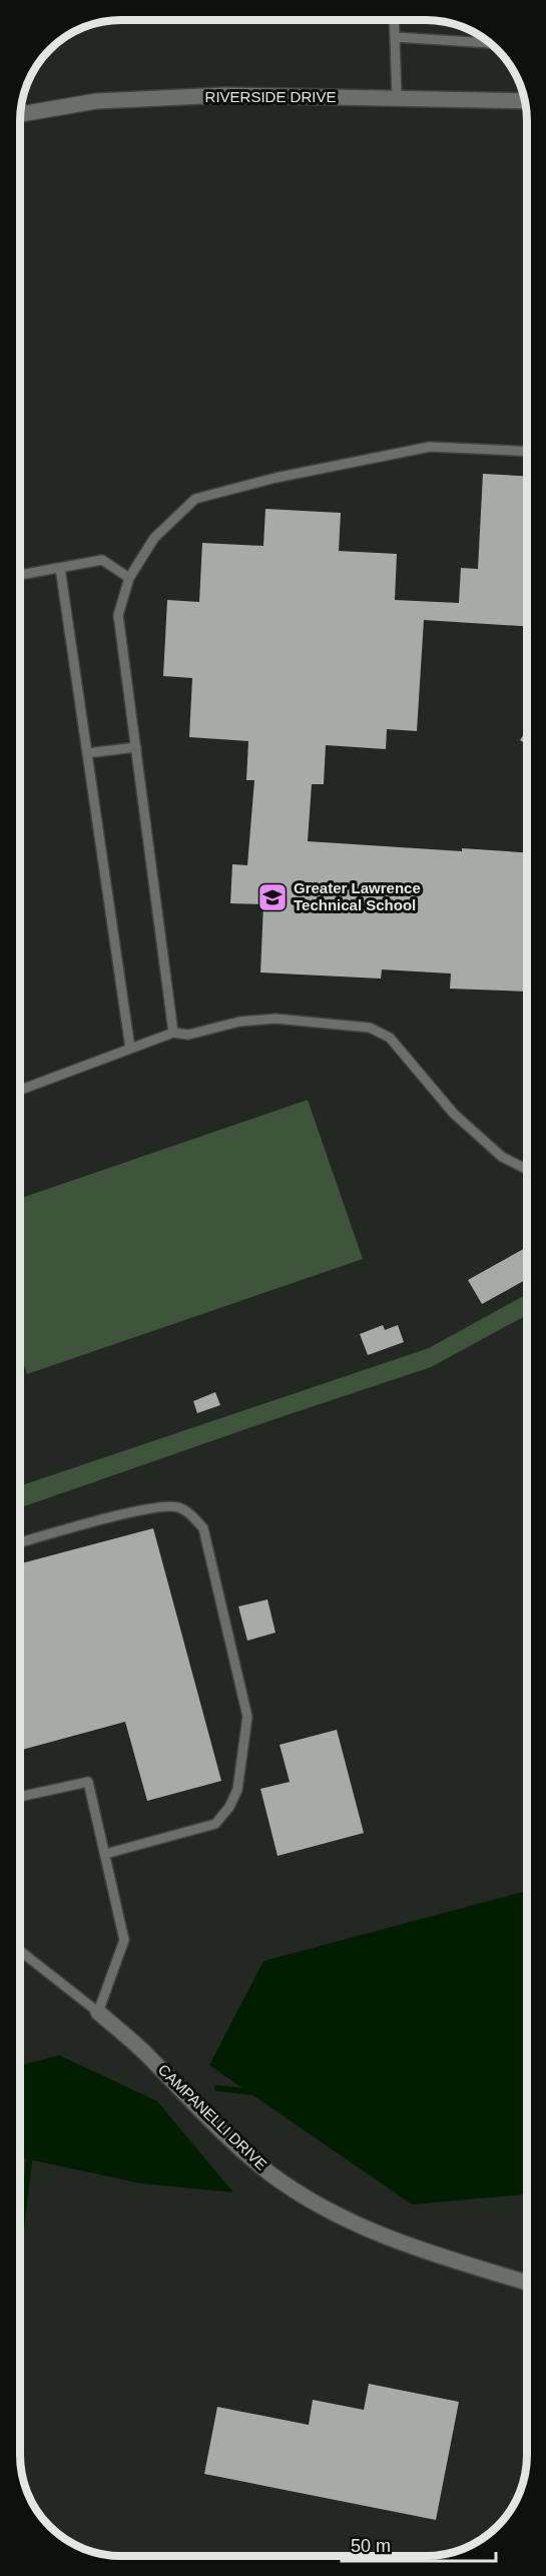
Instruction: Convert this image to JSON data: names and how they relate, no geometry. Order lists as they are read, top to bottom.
{
  "streets": {
    "street": ["RIVERSIDE DRIVE", "CAMPANELLI DRIVE"]
  },
  "places": {
    "school or university": ["Greater Lawrence Technical School"]
  },
  "scale_bar": "50 m"
}
